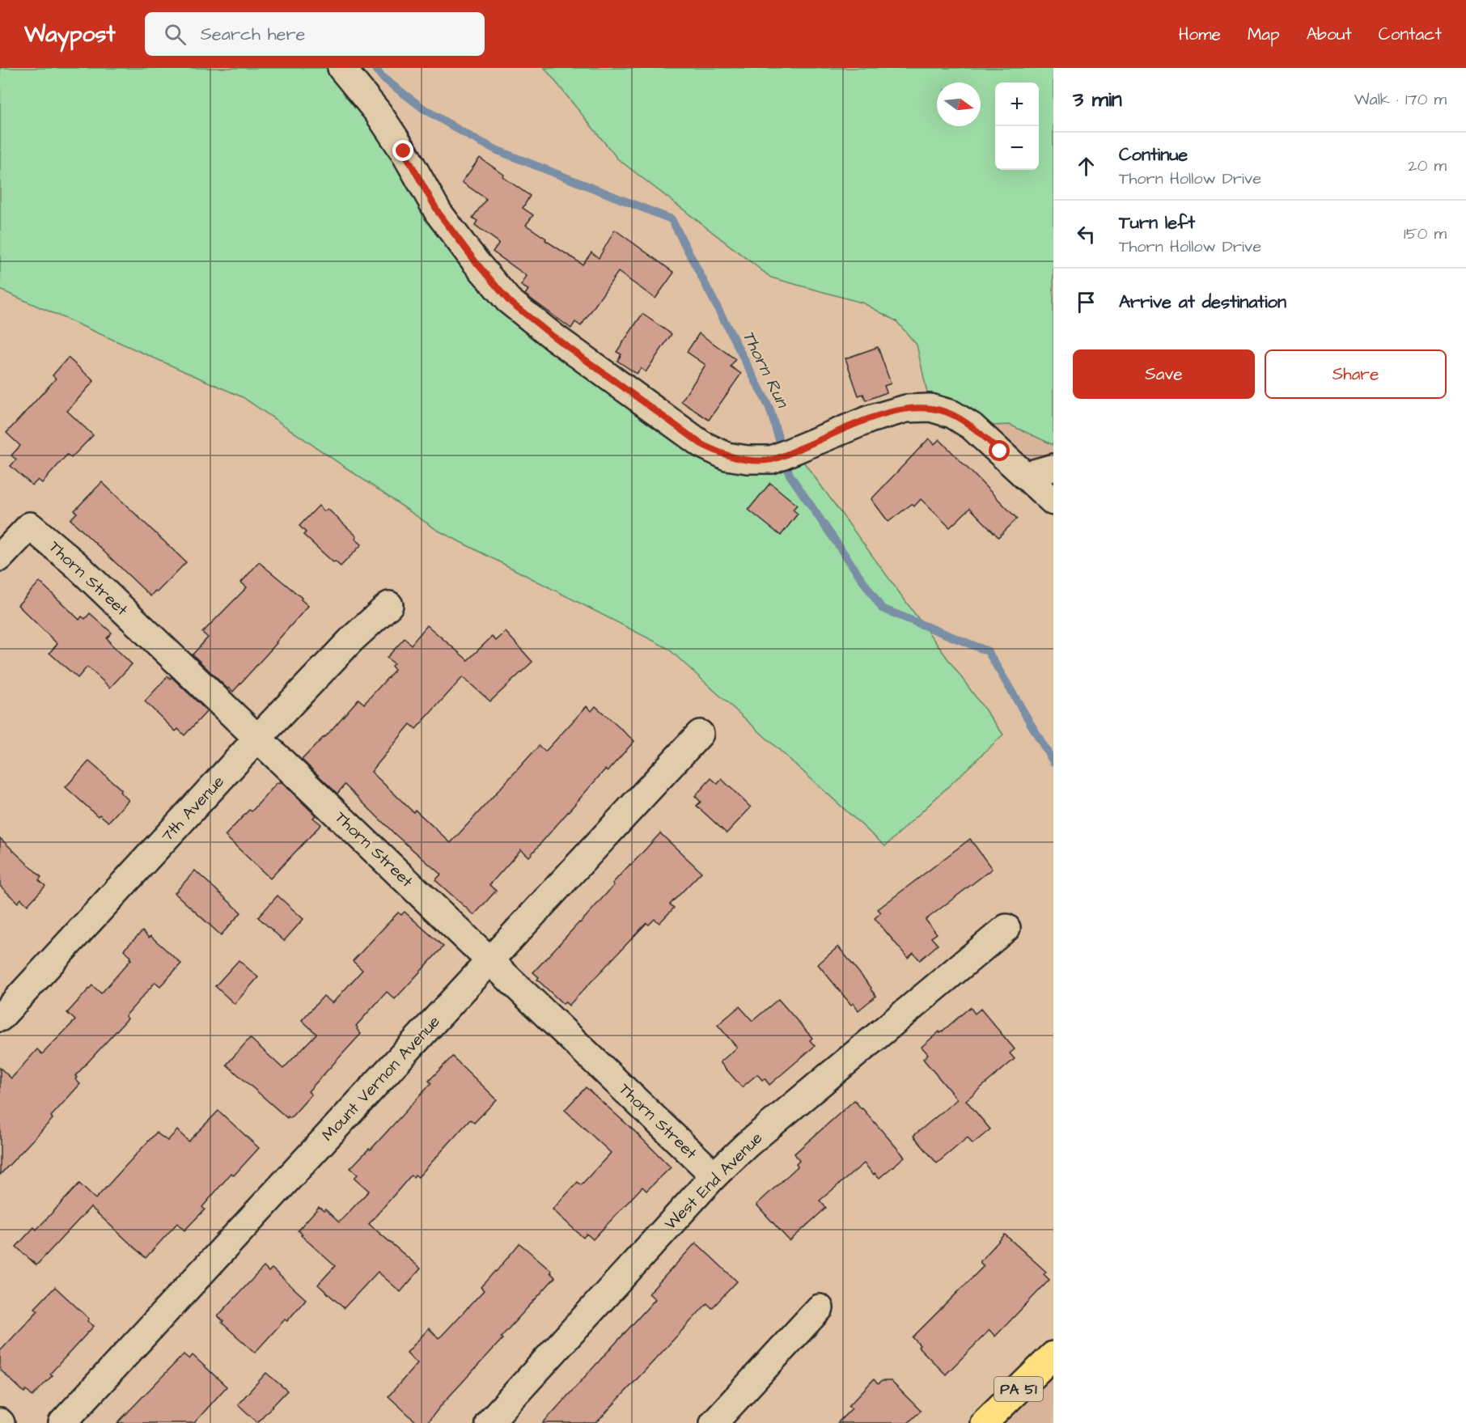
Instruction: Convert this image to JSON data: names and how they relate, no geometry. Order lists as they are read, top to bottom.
{
  "streets": {
    "main road": ["PA 51"],
    "street": [
      "Thorn Street",
      "7th Avenue",
      "Mount Vernon Avenue",
      "West End Avenue"
    ]
  },
  "crossings": [
    ["Thorn Street", "7th Avenue"],
    ["Thorn Street", "Mount Vernon Avenue"],
    ["Thorn Street", "West End Avenue"]
  ],
  "water": ["Thorn Run"],
  "north": "right",
  "page": {
    "header": "Waypost",
    "search": "Search here",
    "nav": [
      "Home",
      "Map",
      "About",
      "Contact"
    ],
    "heading": ["3 min", "Walk · 170 m"],
    "map_buttons": ["+", "−"],
    "list": [
      ["Continue", "Thorn Hollow Drive", "20 m"],
      ["Turn left", "Thorn Hollow Drive", "150 m"],
      "Arrive at destination"
    ],
    "buttons": ["Save", "Share"]
  }
}
